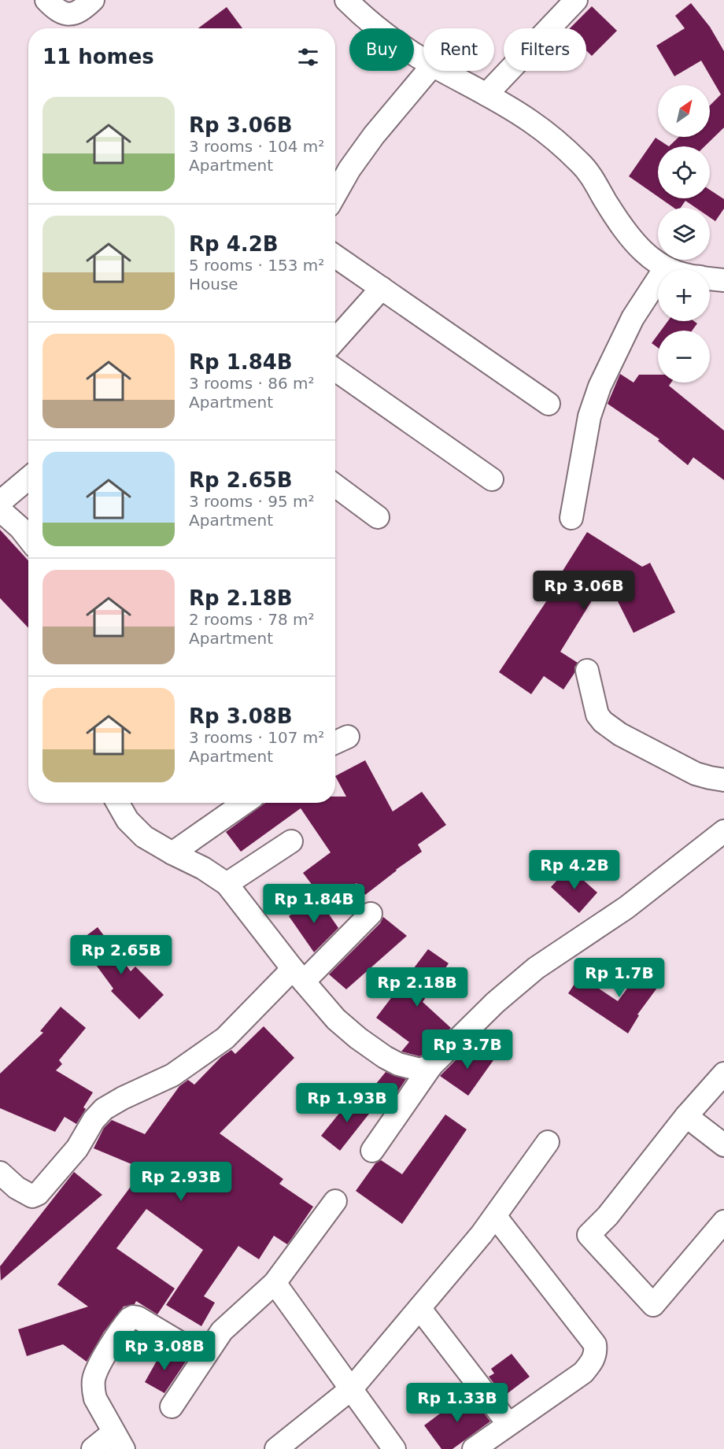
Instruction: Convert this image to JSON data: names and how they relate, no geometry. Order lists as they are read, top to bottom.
{
  "north": "top right",
  "page": {
    "chip": ["Buy", "Rent", "Filters"],
    "heading": "11 homes",
    "map_buttons": ["+", "−"],
    "list": [
      {
        "name": "Rp 3.06B",
        "note": "3 rooms · 104 m² · Apartment"
      },
      {
        "name": "Rp 4.2B",
        "note": "5 rooms · 153 m² · House"
      },
      {
        "name": "Rp 1.84B",
        "note": "3 rooms · 86 m² · Apartment"
      },
      {
        "name": "Rp 2.65B",
        "note": "3 rooms · 95 m² · Apartment"
      },
      {
        "name": "Rp 2.18B",
        "note": "2 rooms · 78 m² · Apartment"
      },
      {
        "name": "Rp 3.08B",
        "note": "3 rooms · 107 m² · Apartment"
      }
    ],
    "price": [
      "Rp 3.06B",
      "Rp 4.2B",
      "Rp 1.84B",
      "Rp 2.65B",
      "Rp 1.7B",
      "Rp 2.18B",
      "Rp 3.7B",
      "Rp 1.93B",
      "Rp 2.93B",
      "Rp 3.08B",
      "Rp 1.33B"
    ]
  }
}
